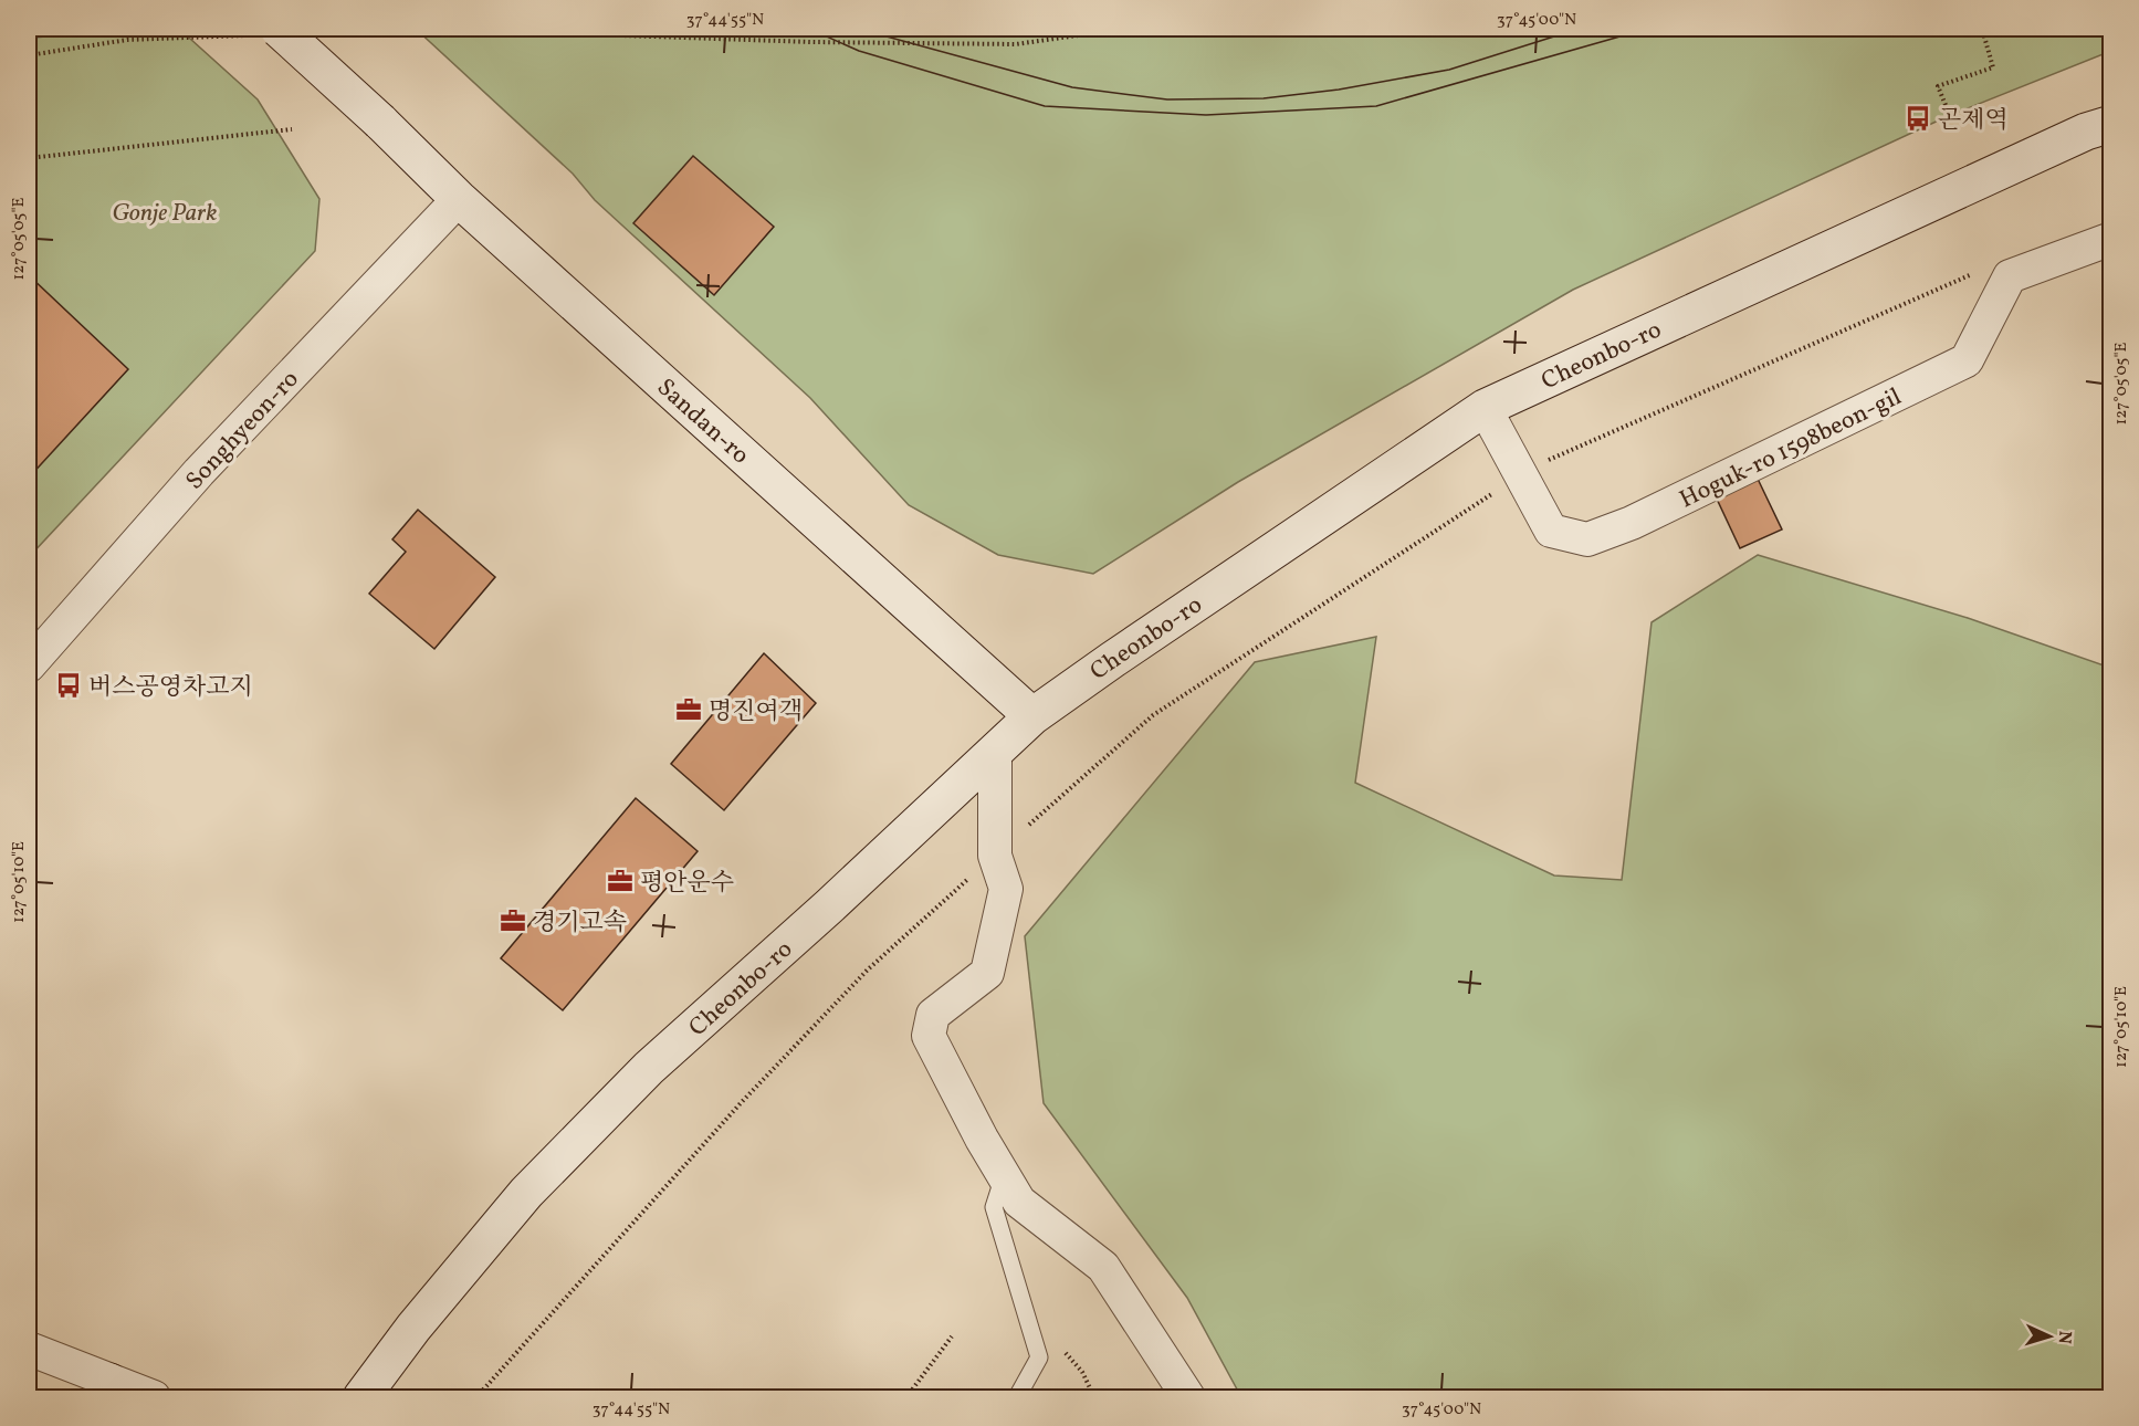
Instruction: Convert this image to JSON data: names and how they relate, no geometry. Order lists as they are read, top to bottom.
{
  "streets": {
    "main road": ["Cheonbo-ro", "Sandan-ro"],
    "street": ["Songhyeon-ro", "Hoguk-ro 1598beon-gil"]
  },
  "crossings": [
    ["Cheonbo-ro", "Sandan-ro"],
    ["Cheonbo-ro", "Hoguk-ro 1598beon-gil"],
    ["Sandan-ro", "Songhyeon-ro"]
  ],
  "parks": ["Gonje Park"],
  "places": {
    "bus stop": ["곤제역", "버스공영차고지"],
    "office": ["명진여객", "평안운수", "경기고속"]
  },
  "north": "right",
  "coordinates": [
    "37°44'55\"N",
    "37°45'00\"N",
    "127°05'05\"E",
    "127°05'10\"E"
  ]
}
